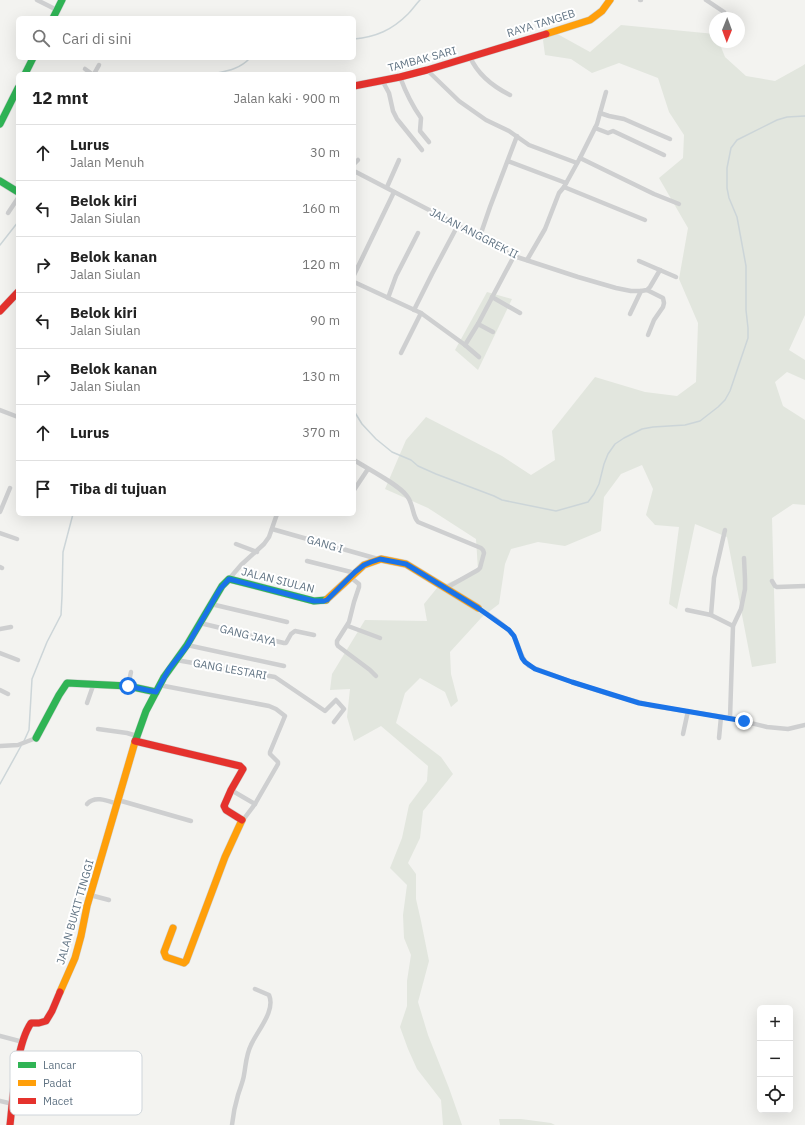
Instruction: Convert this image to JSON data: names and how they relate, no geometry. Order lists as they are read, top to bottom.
{
  "streets": {
    "street": [
      "RAYA TANGEB",
      "TAMBAK SARI",
      "JALAN ANGGREK II",
      "GANG I",
      "JALAN SIULAN",
      "GANG JAYA",
      "GANG LESTARI",
      "JALAN BUKIT TINGGI"
    ]
  },
  "crossings": [
    ["RAYA TANGEB", "TAMBAK SARI"],
    ["GANG I", "JALAN SIULAN"],
    ["JALAN SIULAN", "GANG JAYA"],
    ["JALAN SIULAN", "GANG LESTARI"],
    ["JALAN SIULAN", "JALAN BUKIT TINGGI"]
  ],
  "legend": ["Lancar", "Padat", "Macet"],
  "north": "bottom",
  "page": {
    "search": "Cari di sini",
    "heading": ["12 mnt", "Jalan kaki · 900 m"],
    "list": [
      ["Lurus", "Jalan Menuh", "30 m"],
      ["Belok kiri", "Jalan Siulan", "160 m"],
      ["Belok kanan", "Jalan Siulan", "120 m"],
      ["Belok kiri", "Jalan Siulan", "90 m"],
      ["Belok kanan", "Jalan Siulan", "130 m"],
      ["Lurus", "370 m"],
      "Tiba di tujuan"
    ],
    "map_buttons": ["+", "−"]
  }
}
